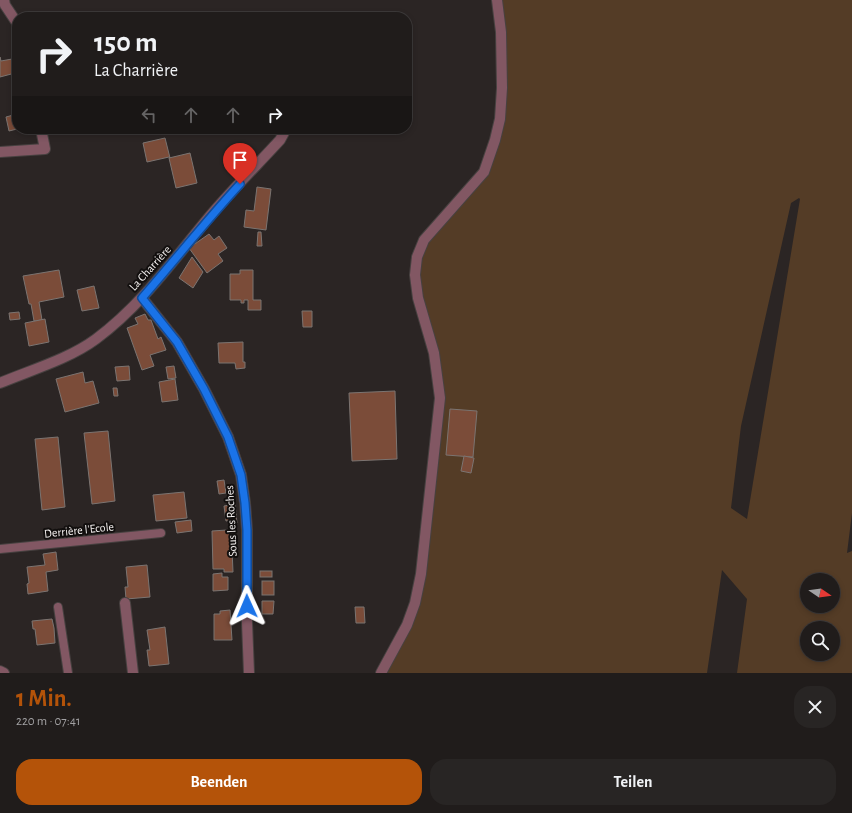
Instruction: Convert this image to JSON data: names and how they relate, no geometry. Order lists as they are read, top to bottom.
{
  "streets": {
    "street": ["La Charrière", "Sous les Roches"],
    "lane": ["Derrière l'Ecole"]
  },
  "crossings": [
    ["La Charrière", "Sous les Roches"]
  ],
  "north": "right",
  "page": {
    "turn": ["150 m", "La Charrière"],
    "heading": ["1 Min.", "220 m · 07:41"],
    "buttons": ["Beenden", "Teilen"]
  }
}
